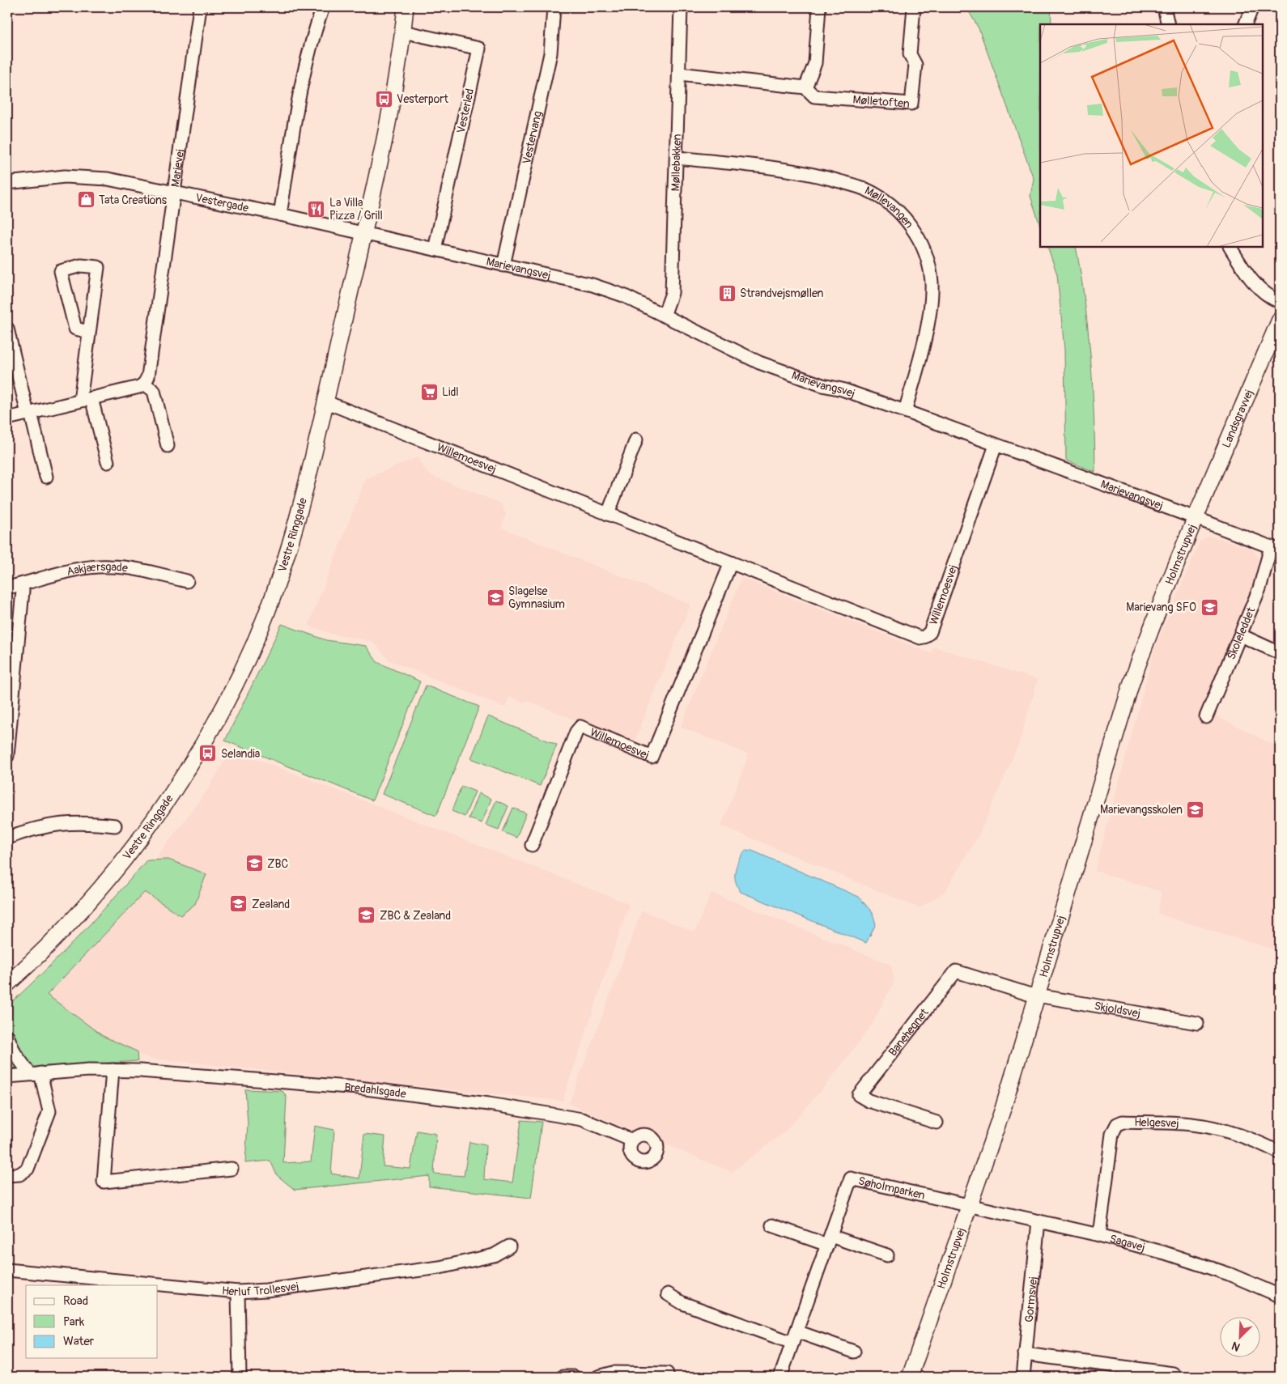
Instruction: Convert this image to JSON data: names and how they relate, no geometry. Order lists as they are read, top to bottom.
{
  "streets": {
    "street": [
      "Mølletoften",
      "Vesterled",
      "Vestervang",
      "Møllebakken",
      "Marievej",
      "Vestergade",
      "Møllevangen",
      "Marievangsvej",
      "Landsgravvej",
      "Willemoesvej",
      "Vestre Ringgade",
      "Holmstrupvej",
      "Aakjærsgade",
      "Skoleleddet",
      "Skjoldsvej",
      "Banehegnet",
      "Bredahlsgade",
      "Helgesvej",
      "Søholmparken",
      "Sagavej",
      "Herluf Trollesvej",
      "Gormsvej"
    ]
  },
  "crossings": [
    ["Mølletoften", "Møllebakken"],
    ["Vesterled", "Marievangsvej"],
    ["Vesterled", "Vestre Ringgade"],
    ["Vestervang", "Marievangsvej"],
    ["Møllebakken", "Møllevangen"],
    ["Møllebakken", "Marievangsvej"],
    ["Marievej", "Vestergade"],
    ["Vestergade", "Marievangsvej"],
    ["Vestergade", "Vestre Ringgade"],
    ["Møllevangen", "Marievangsvej"],
    ["Marievangsvej", "Landsgravvej"],
    ["Marievangsvej", "Willemoesvej"],
    ["Marievangsvej", "Vestre Ringgade"],
    ["Marievangsvej", "Holmstrupvej"],
    ["Marievangsvej", "Skoleleddet"],
    ["Landsgravvej", "Holmstrupvej"],
    ["Willemoesvej", "Vestre Ringgade"],
    ["Holmstrupvej", "Skjoldsvej"],
    ["Holmstrupvej", "Banehegnet"],
    ["Holmstrupvej", "Søholmparken"],
    ["Holmstrupvej", "Sagavej"],
    ["Skjoldsvej", "Banehegnet"],
    ["Helgesvej", "Sagavej"],
    ["Søholmparken", "Sagavej"],
    ["Sagavej", "Gormsvej"]
  ],
  "places": {
    "bus stop": ["Vesterport", "Selandia"],
    "shop": ["Tata Creations"],
    "restaurant": ["La Villa Pizza / Grill"],
    "building": ["Strandvejsmøllen"],
    "supermarket": ["Lidl"],
    "school or university": [
      "Slagelse Gymnasium",
      "Marievang SFO",
      "Marievangsskolen",
      "ZBC",
      "Zealand",
      "ZBC & Zealand"
    ]
  },
  "legend": ["Road", "Park", "Water"],
  "north": "bottom left"
}
